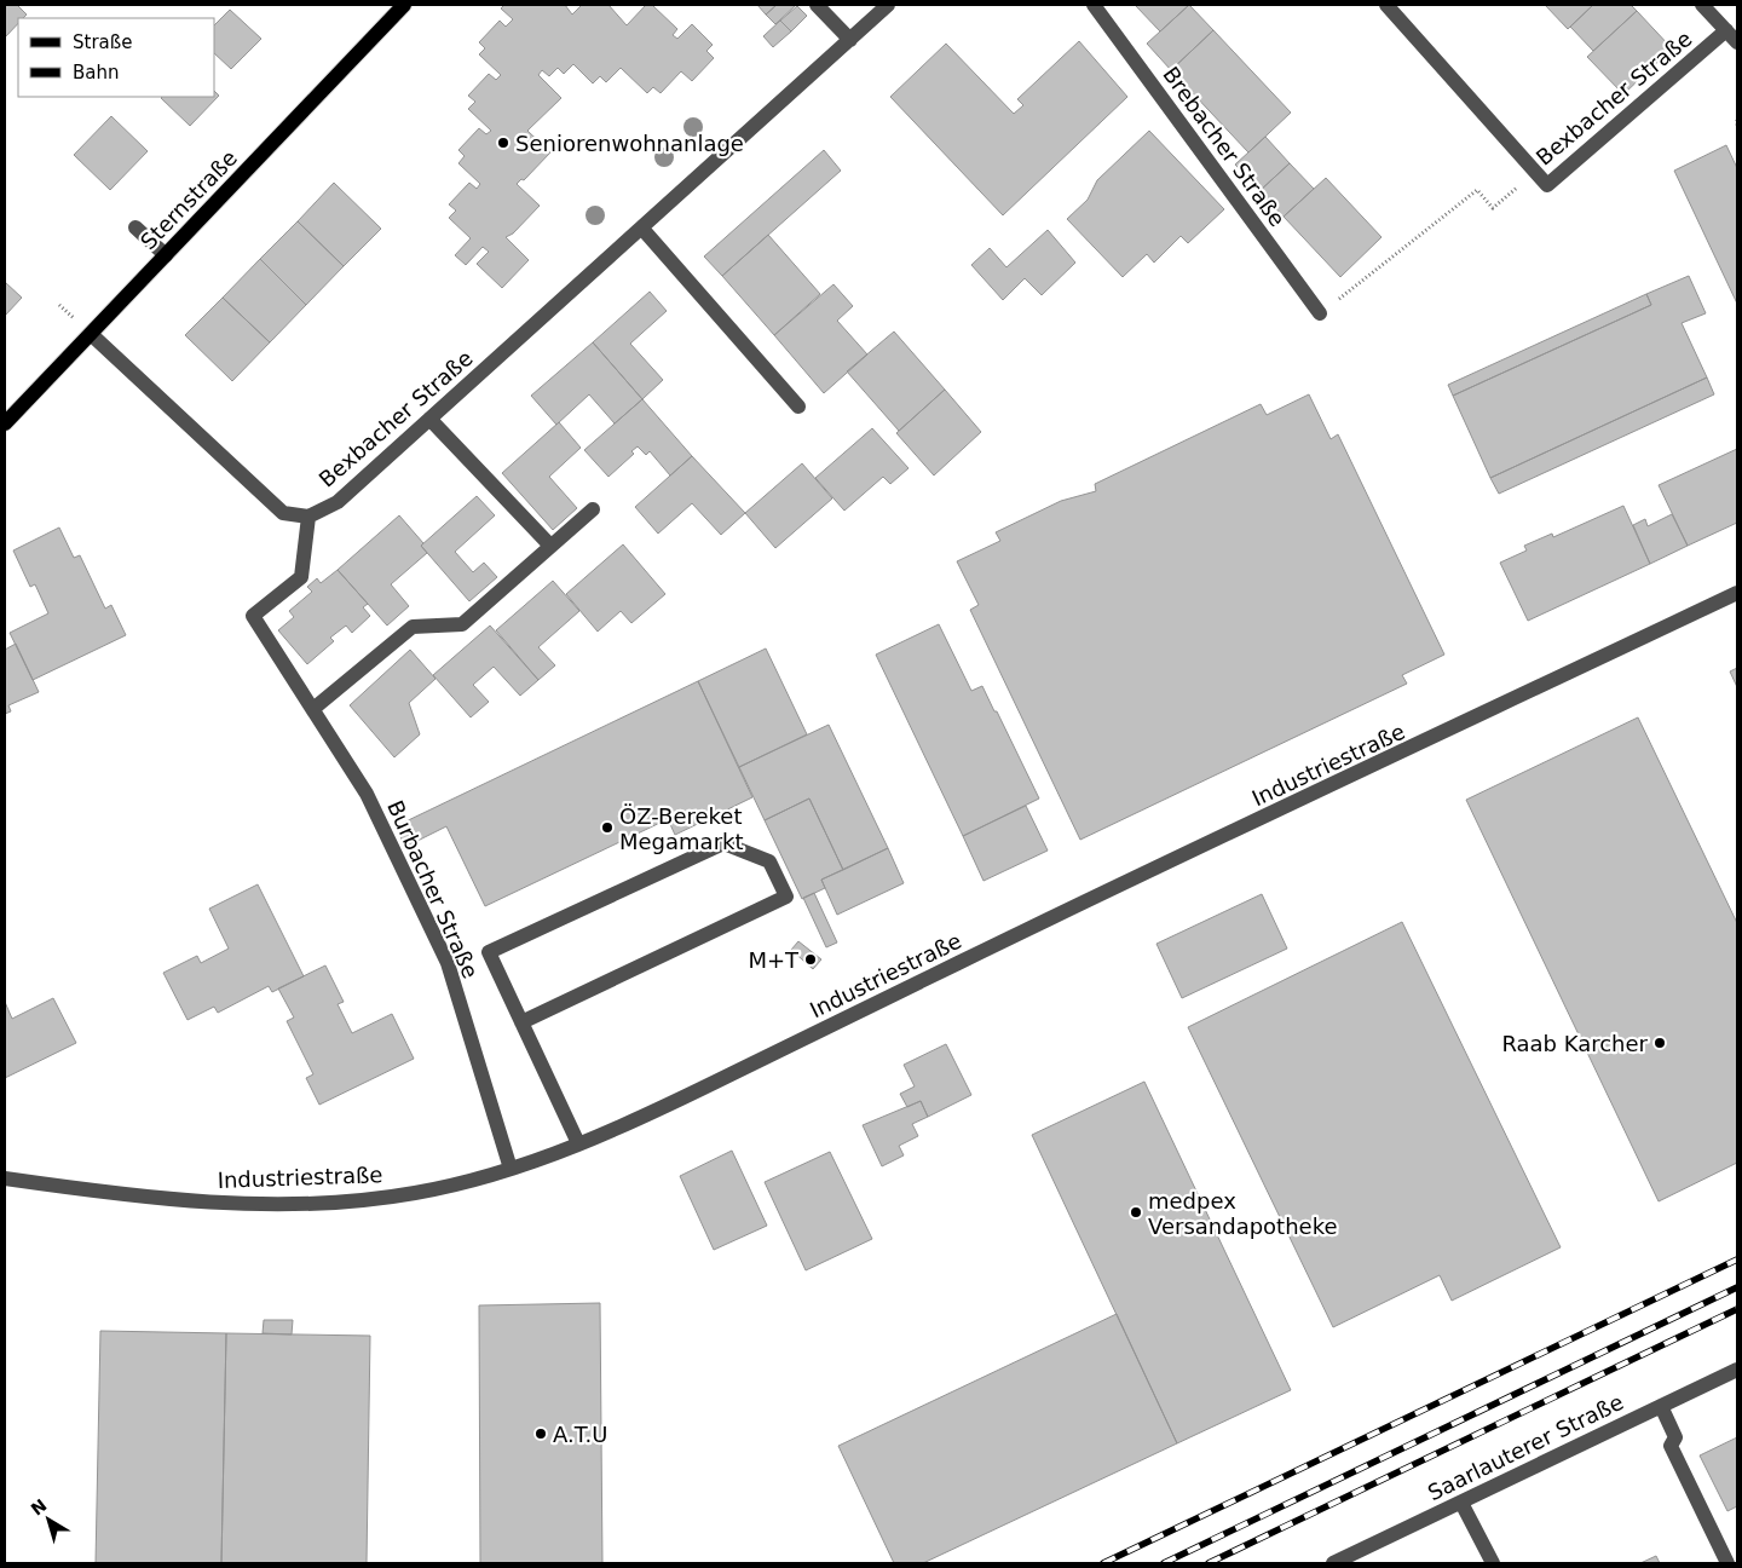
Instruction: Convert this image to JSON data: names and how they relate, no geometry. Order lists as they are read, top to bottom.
{
  "streets": {
    "main road": ["Sternstraße"],
    "street": [
      "Bexbacher Straße",
      "Brebacher Straße",
      "Industriestraße",
      "Burbacher Straße",
      "Saarlauterer Straße"
    ]
  },
  "crossings": [
    ["Bexbacher Straße", "Burbacher Straße"],
    ["Industriestraße", "Burbacher Straße"]
  ],
  "places": [
    "Seniorenwohnanlage",
    "ÖZ-Bereket Megamarkt",
    "M+T",
    "Raab Karcher",
    "medpex Versandapotheke",
    "A.T.U"
  ],
  "legend": ["Straße", "Bahn"],
  "north": "top left"
}
